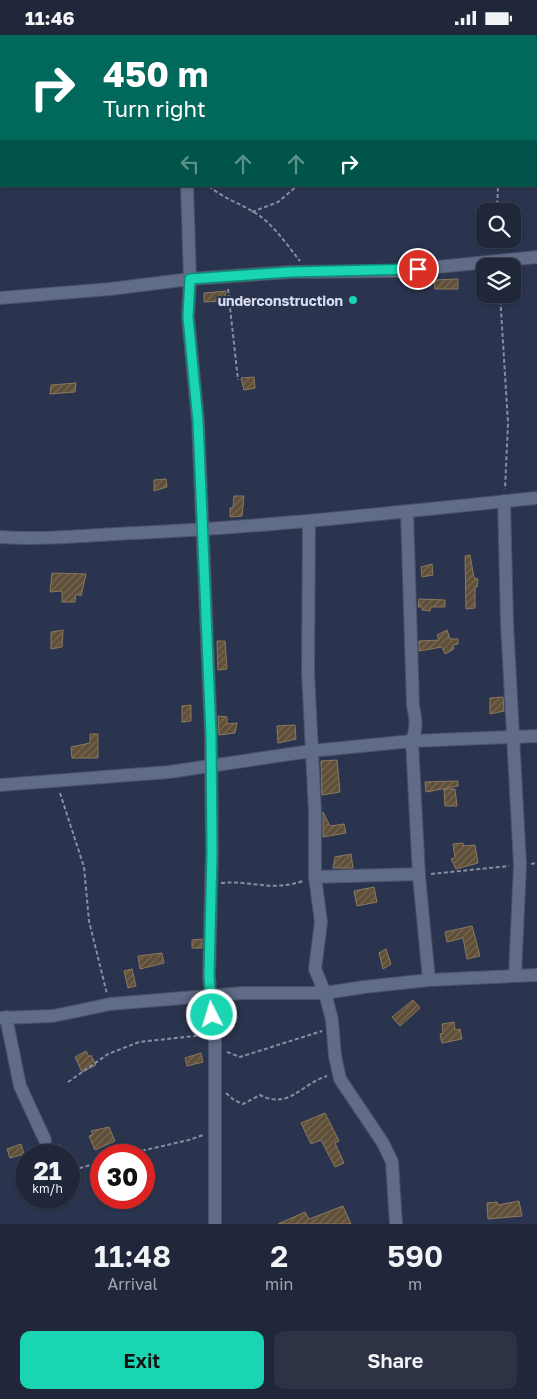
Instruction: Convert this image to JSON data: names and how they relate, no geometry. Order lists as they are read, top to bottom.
{
  "places": ["underconstruction"],
  "page": {
    "status": "11:46",
    "turn": ["450 m", "Turn right"],
    "speed": "21 km/h",
    "limit": "30",
    "eta": [
      "11:48",
      "Arrival",
      "2",
      "min",
      "590",
      "m"
    ],
    "buttons": ["Exit", "Share"]
  }
}
